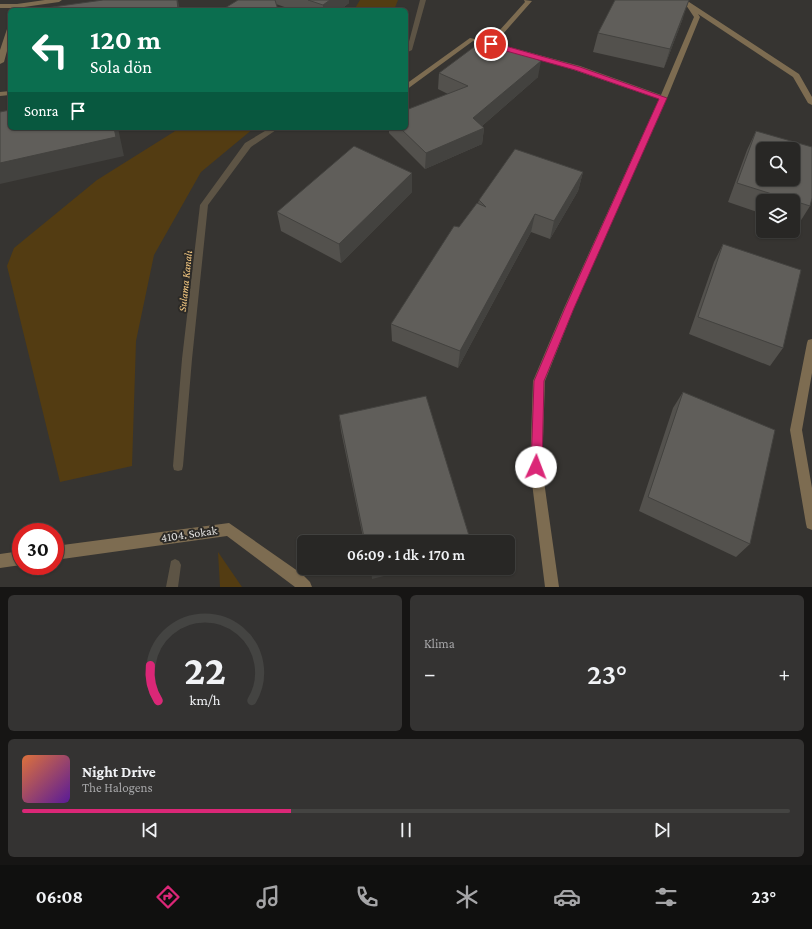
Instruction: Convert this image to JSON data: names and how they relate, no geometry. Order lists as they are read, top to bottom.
{
  "streets": {
    "street": ["4104. Sokak"]
  },
  "water": ["Sulama Kanalı"],
  "page": {
    "turn": ["120 m", "Sola dön"],
    "then": "Sonra",
    "limit": "30",
    "trip": "06:09 · 1 dk · 170 m",
    "tile": "Klima",
    "heat": ["−", "23°", "+"],
    "song": ["Night Drive", "The Halogens"],
    "tabs": ["06:08", "23°"],
    "gauge": ["22", "km/h"]
  }
}
